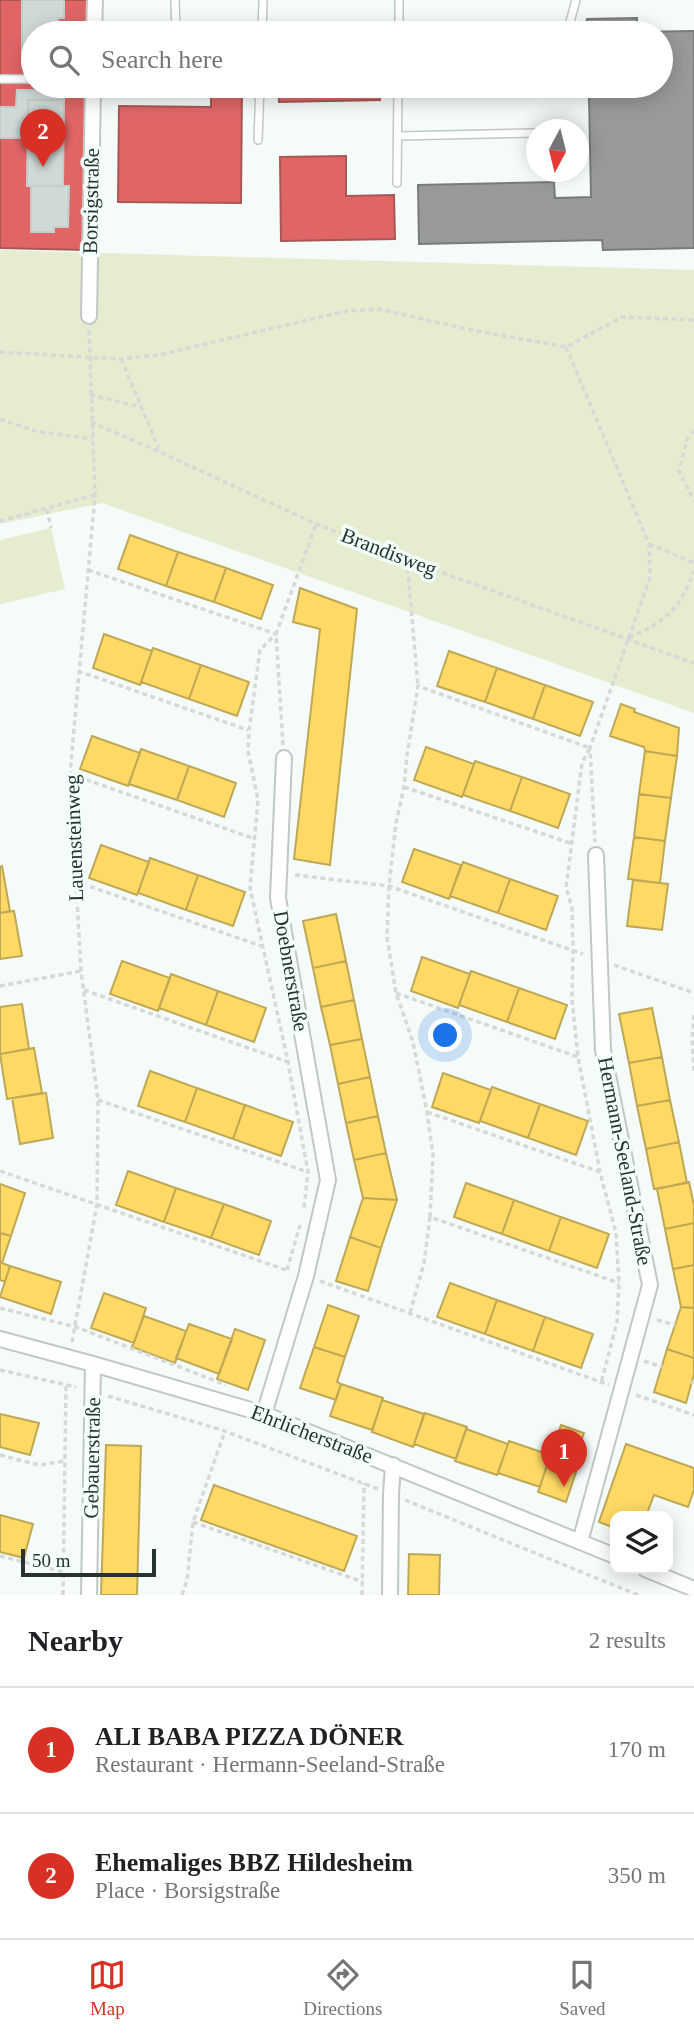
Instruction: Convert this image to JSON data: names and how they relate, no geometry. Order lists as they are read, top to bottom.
{
  "streets": {
    "street": [
      "Borsigstraße",
      "Doebnerstraße",
      "Hermann-Seeland-Straße",
      "Ehrlicherstraße",
      "Gebauerstraße"
    ],
    "path": ["Brandisweg", "Lauensteinweg"]
  },
  "crossings": [
    ["Borsigstraße", "Lauensteinweg"],
    ["Brandisweg", "Lauensteinweg"],
    ["Lauensteinweg", "Ehrlicherstraße"],
    ["Doebnerstraße", "Ehrlicherstraße"],
    ["Hermann-Seeland-Straße", "Ehrlicherstraße"],
    ["Ehrlicherstraße", "Gebauerstraße"]
  ],
  "scale_bar": "50 m",
  "north": "bottom",
  "page": {
    "search": "Search here",
    "pins": ["2", "1"],
    "scale": "50 m",
    "heading": ["Nearby", "2 results"],
    "list": [
      {
        "mark": "1",
        "name": "ALI BABA PIZZA DÖNER",
        "note": "Restaurant · Hermann-Seeland-Straße",
        "value": "170 m"
      },
      {
        "mark": "2",
        "name": "Ehemaliges BBZ Hildesheim",
        "note": "Place · Borsigstraße",
        "value": "350 m"
      }
    ],
    "nav": ["Map", "Directions", "Saved"]
  }
}
